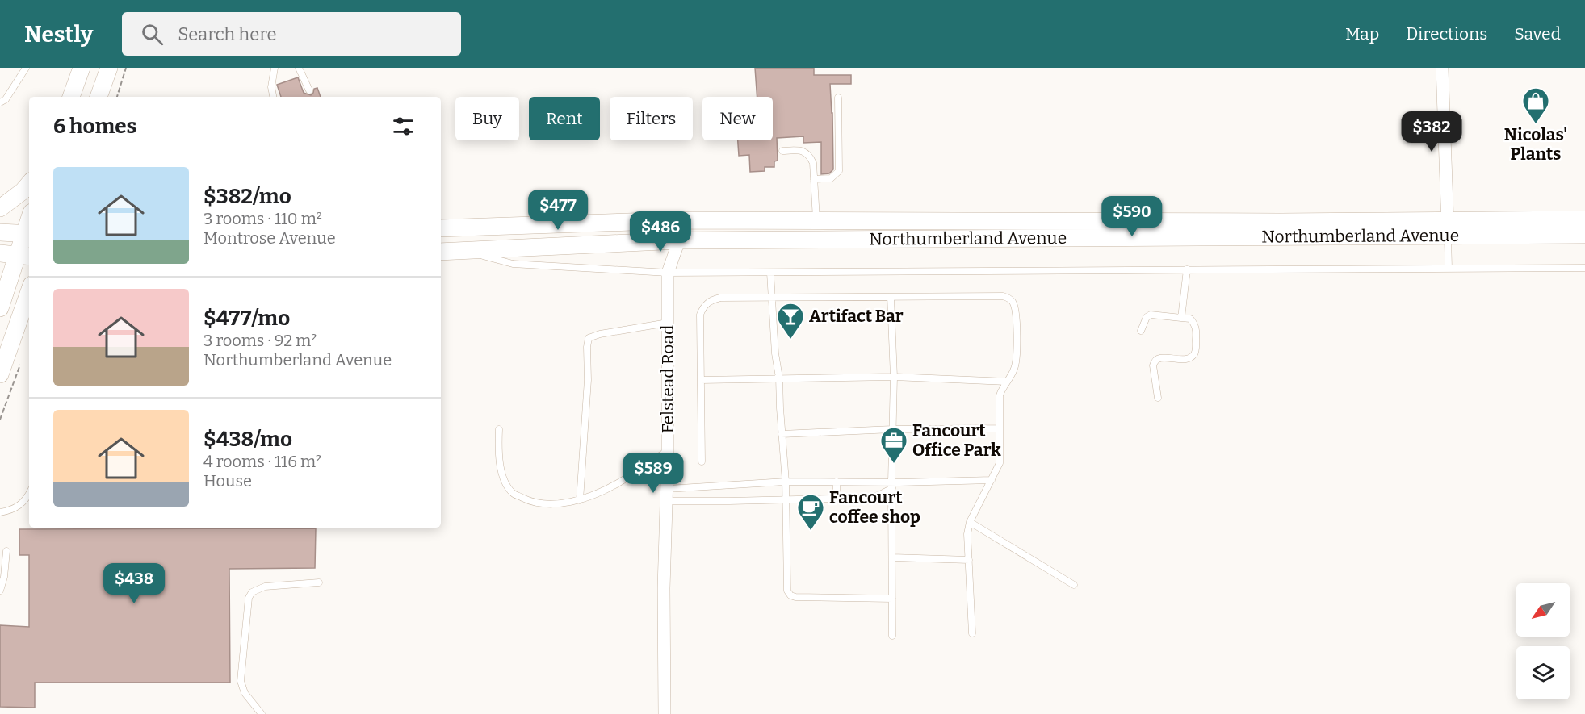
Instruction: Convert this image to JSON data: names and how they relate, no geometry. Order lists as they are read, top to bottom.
{
  "streets": {
    "main road": ["Northumberland Avenue"],
    "street": ["Felstead Road"]
  },
  "crossings": [
    ["Northumberland Avenue", "Felstead Road"]
  ],
  "places": {
    "shop": ["Nicolas' Plants"],
    "bar": ["Artifact Bar"],
    "office": ["Fancourt Office Park"],
    "cafe": ["Fancourt coffee shop"]
  },
  "north": "bottom left",
  "page": {
    "header": "Nestly",
    "search": "Search here",
    "nav": ["Map", "Directions", "Saved"],
    "chip": [
      "Buy",
      "Rent",
      "Filters",
      "New"
    ],
    "heading": "6 homes",
    "price": [
      "$382",
      "$477",
      "$590",
      "$486",
      "$589",
      "$438"
    ],
    "list": [
      {
        "name": "$382/mo",
        "note": "3 rooms · 110 m² · Montrose Avenue"
      },
      {
        "name": "$477/mo",
        "note": "3 rooms · 92 m² · Northumberland Avenue"
      },
      {
        "name": "$438/mo",
        "note": "4 rooms · 116 m² · House"
      }
    ]
  }
}
